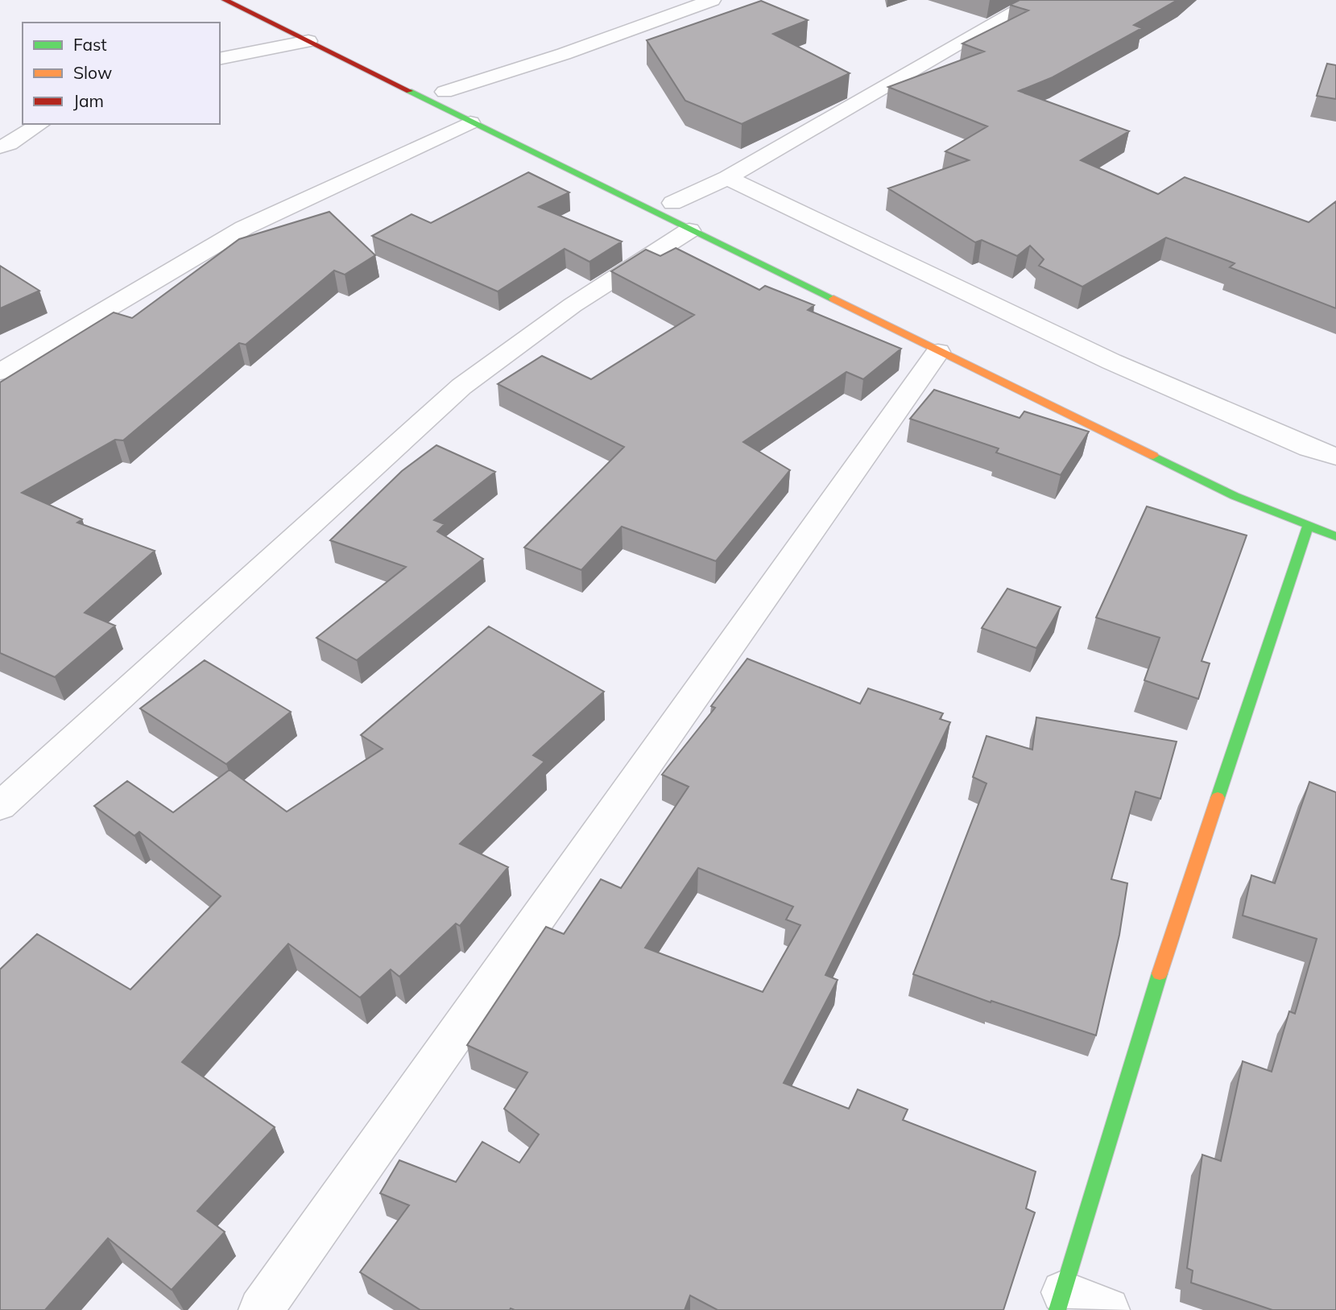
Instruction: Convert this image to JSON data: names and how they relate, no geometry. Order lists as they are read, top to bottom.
{
  "legend": ["Fast", "Slow", "Jam"]
}
